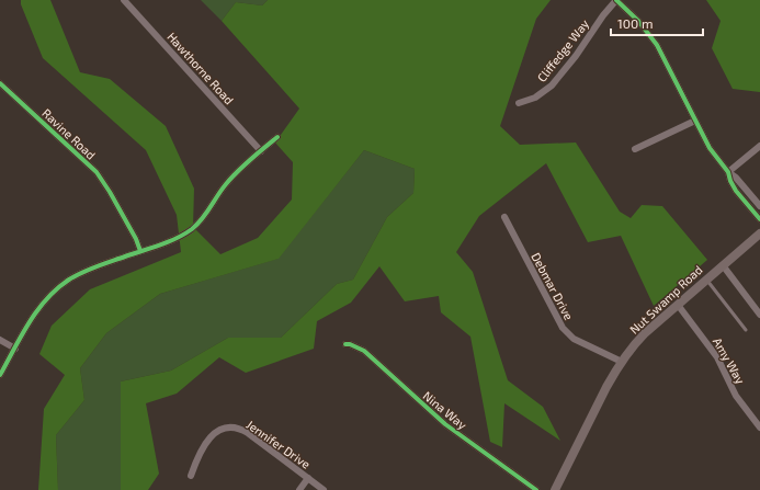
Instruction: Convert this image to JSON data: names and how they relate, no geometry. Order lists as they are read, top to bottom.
{
  "streets": {
    "main road": ["Nut Swamp Road"],
    "street": [
      "Cliffedge Way",
      "Hawthorne Road",
      "Ravine Road",
      "Debmar Drive",
      "Amy Way",
      "Nina Way",
      "Jennifer Drive"
    ]
  },
  "crossings": [
    ["Debmar Drive", "Nut Swamp Road"],
    ["Nut Swamp Road", "Amy Way"]
  ],
  "scale_bar": "100 m"
}
